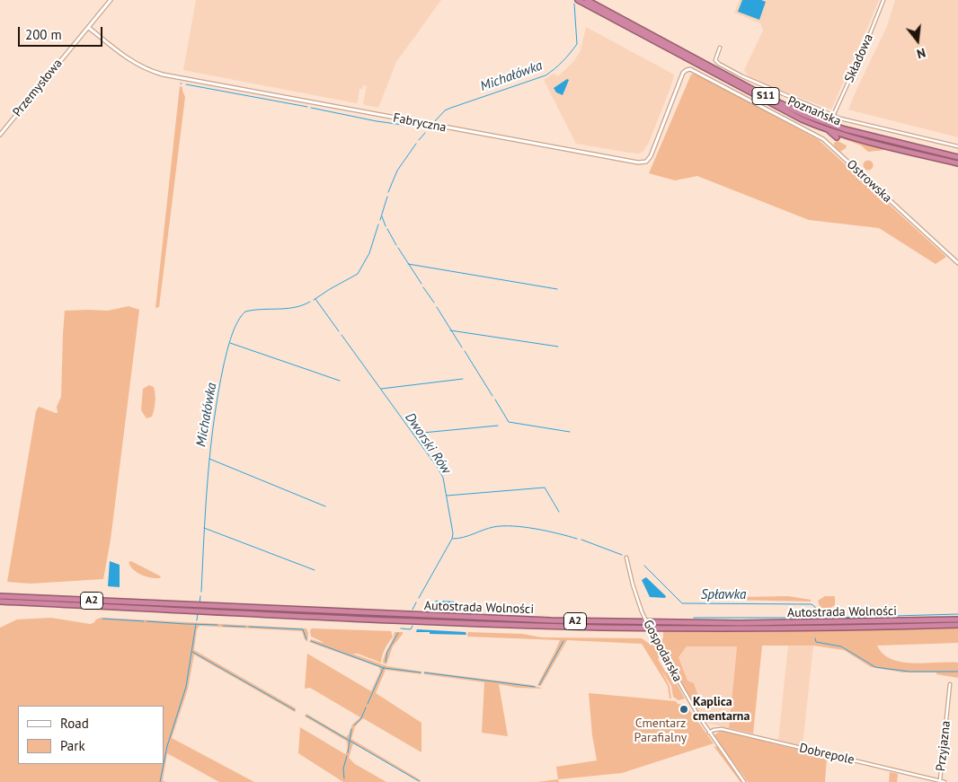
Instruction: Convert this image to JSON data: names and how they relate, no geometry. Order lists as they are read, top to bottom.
{
  "streets": {
    "highway": [
      "S11",
      "Poznańska",
      "A2",
      "Autostrada Wolności"
    ],
    "street": [
      "Składowa",
      "Przemysłowa",
      "Fabryczna",
      "Ostrowska",
      "Gospodarska",
      "Przyjazna",
      "Dobrepole"
    ]
  },
  "crossings": [
    ["Przemysłowa", "Fabryczna"],
    ["Fabryczna", "Ostrowska"],
    ["Gospodarska", "Dobrepole"],
    ["Przyjazna", "Dobrepole"]
  ],
  "water": ["Michałówka", "Dworski Rów", "Spławka"],
  "parks": ["Cmentarz Parafialny"],
  "places": ["Kaplica cmentarna"],
  "legend": ["Road", "Park"],
  "scale_bar": "200 m",
  "north": "bottom"
}
